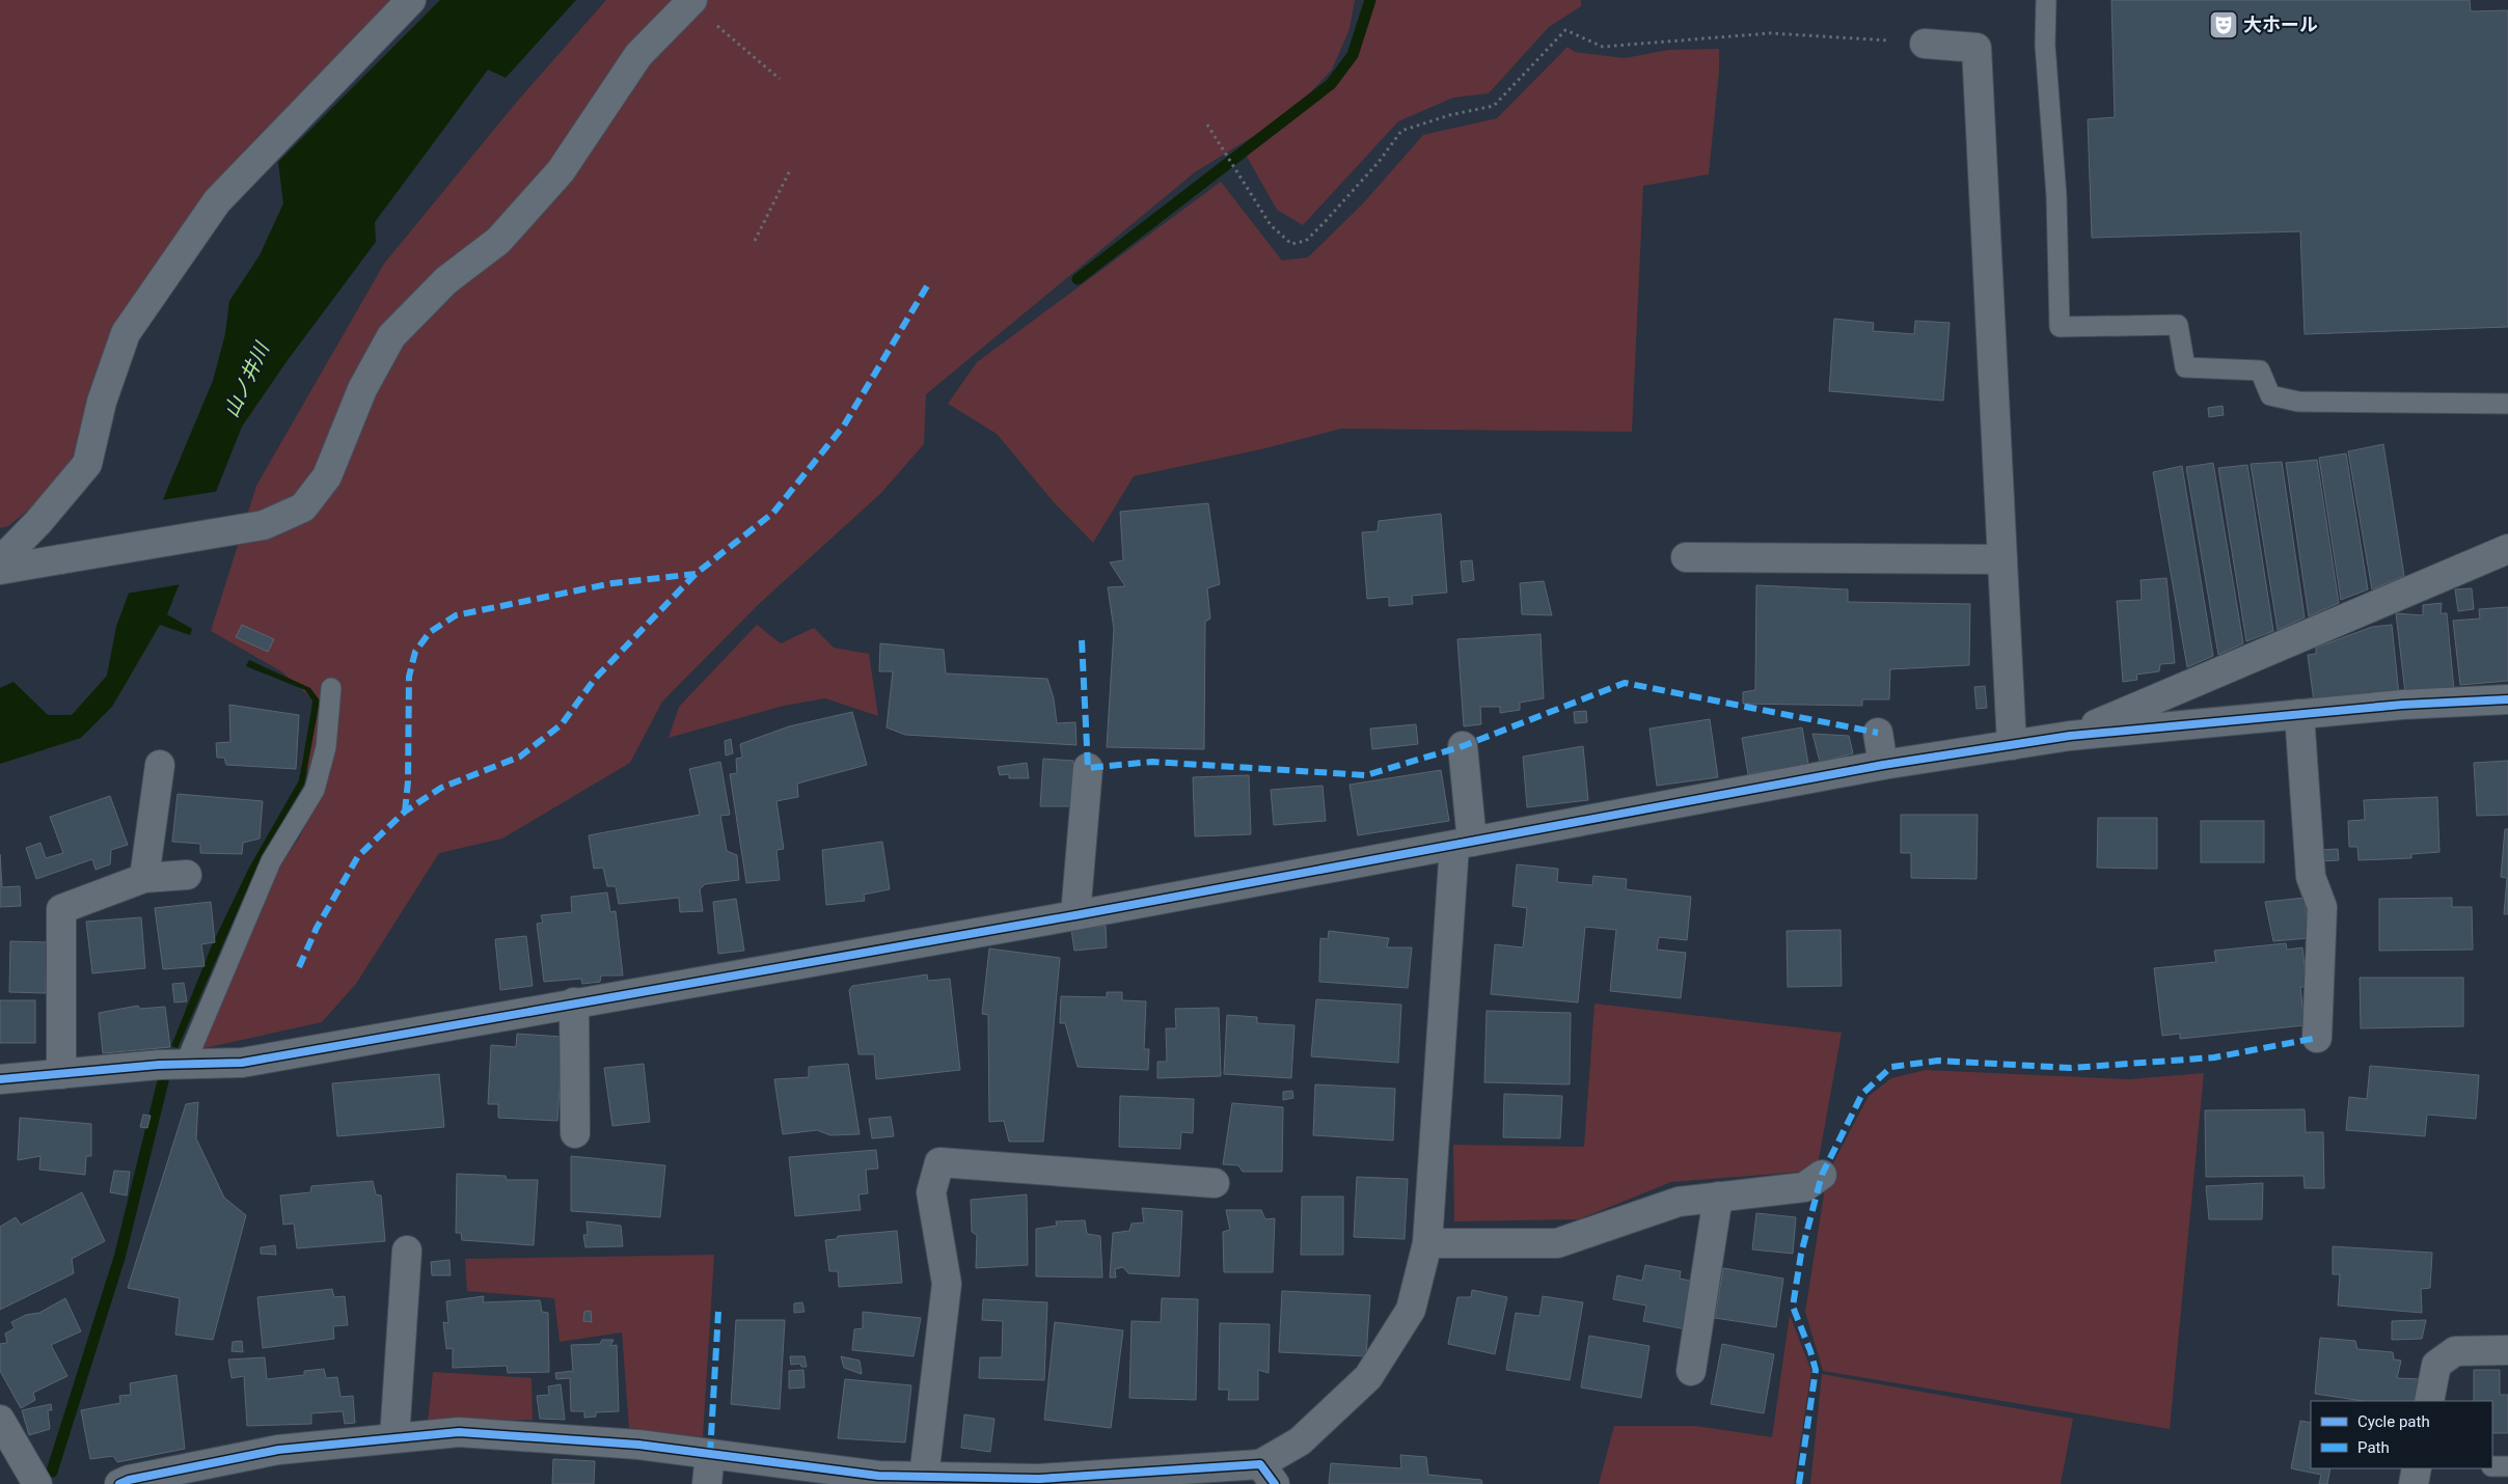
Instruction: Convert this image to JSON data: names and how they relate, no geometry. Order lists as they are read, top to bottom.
{
  "water": ["山ノ井川"],
  "places": {
    "theatre": ["大ホール"]
  },
  "legend": ["Cycle path", "Path"]
}
